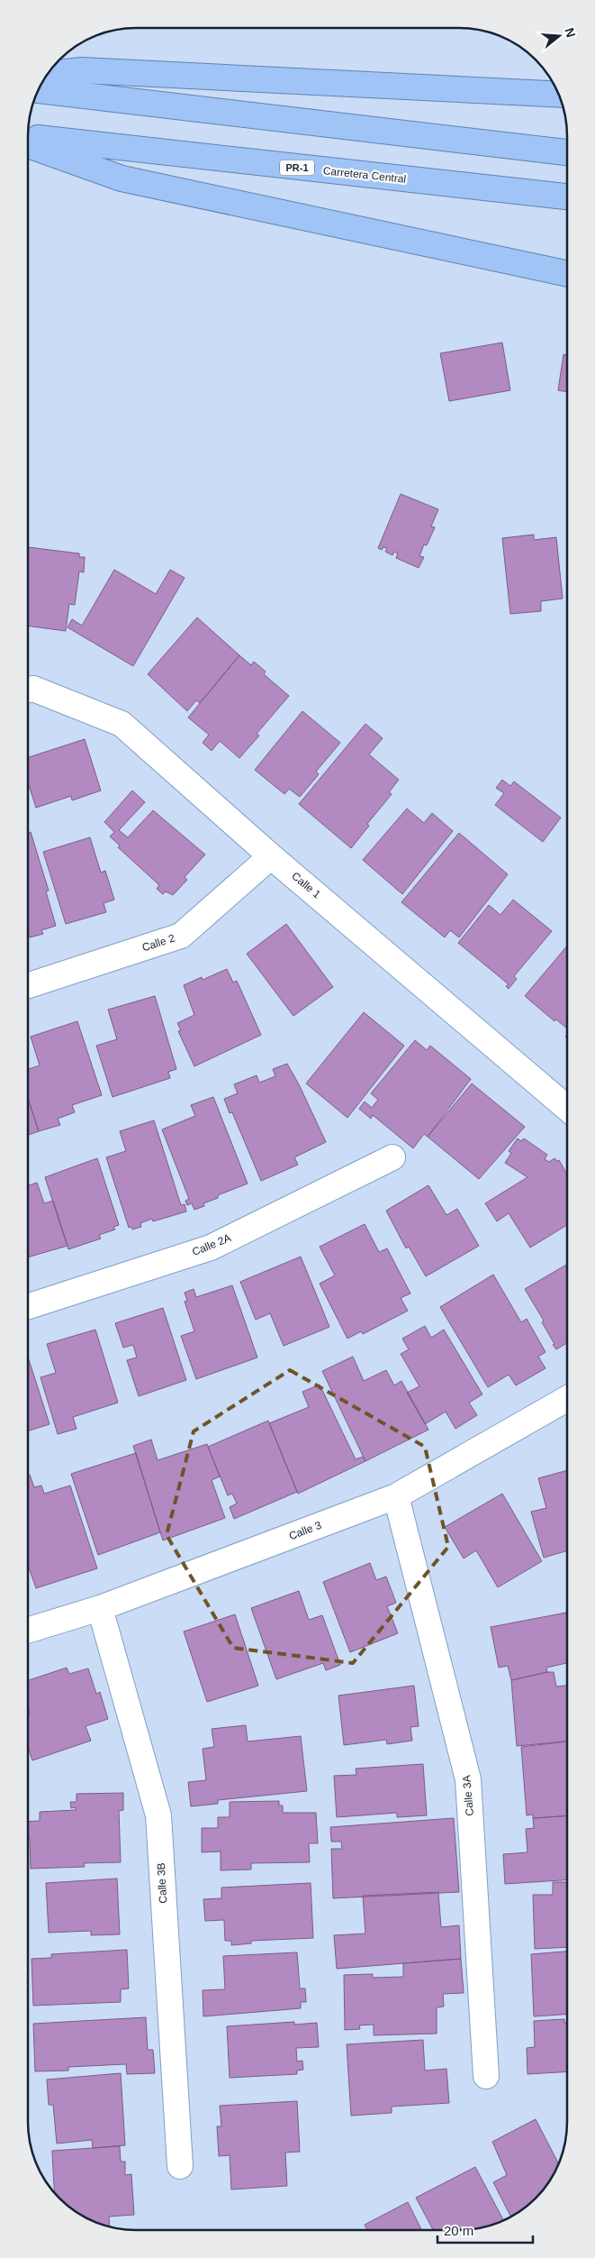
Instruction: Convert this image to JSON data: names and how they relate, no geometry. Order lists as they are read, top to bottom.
{
  "streets": {
    "highway": ["PR-1", "Carretera Central"],
    "street": [
      "Calle 1",
      "Calle 2",
      "Calle 2A",
      "Calle 3",
      "Calle 3A",
      "Calle 3B"
    ]
  },
  "crossings": [
    ["Calle 1", "Calle 2"],
    ["Calle 3", "Calle 3A"],
    ["Calle 3", "Calle 3B"]
  ],
  "scale_bar": "20 m",
  "north": "right"
}
